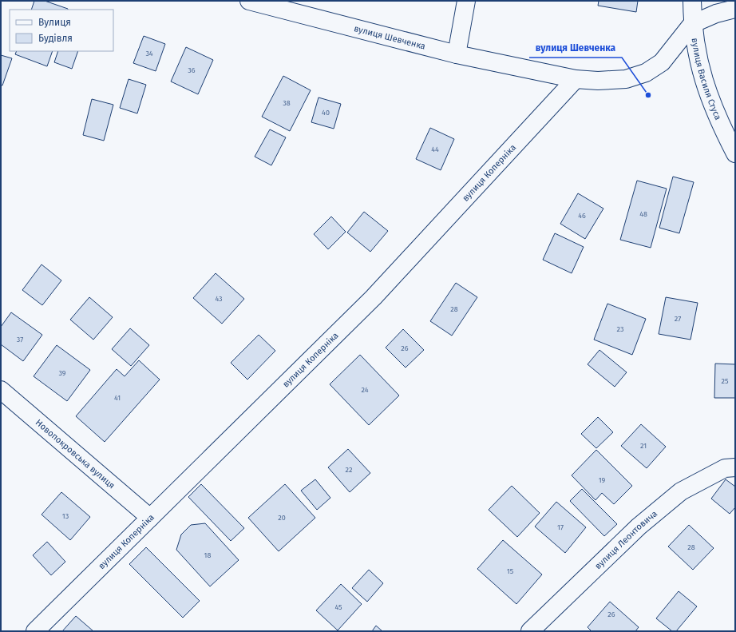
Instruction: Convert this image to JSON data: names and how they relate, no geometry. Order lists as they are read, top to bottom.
{
  "streets": {
    "street": [
      "вулиця Шевченка",
      "вулиця Василя Стуса",
      "вулиця Коперніка",
      "Новопокровська вулиця",
      "вулиця Леонтовича"
    ]
  },
  "crossings": [
    ["вулиця Шевченка", "вулиця Василя Стуса"],
    ["вулиця Шевченка", "вулиця Коперніка"],
    ["вулиця Коперніка", "Новопокровська вулиця"]
  ],
  "places": ["вулиця Шевченка"],
  "house_numbers": [
    "34",
    "36",
    "38",
    "40",
    "44",
    "48",
    "46",
    "43",
    "28",
    "27",
    "23",
    "37",
    "26",
    "39",
    "25",
    "24",
    "41",
    "21",
    "22",
    "19",
    "13",
    "20",
    "17",
    "28",
    "18",
    "15",
    "45",
    "26"
  ],
  "legend": ["Вулиця", "Будівля"]
}
